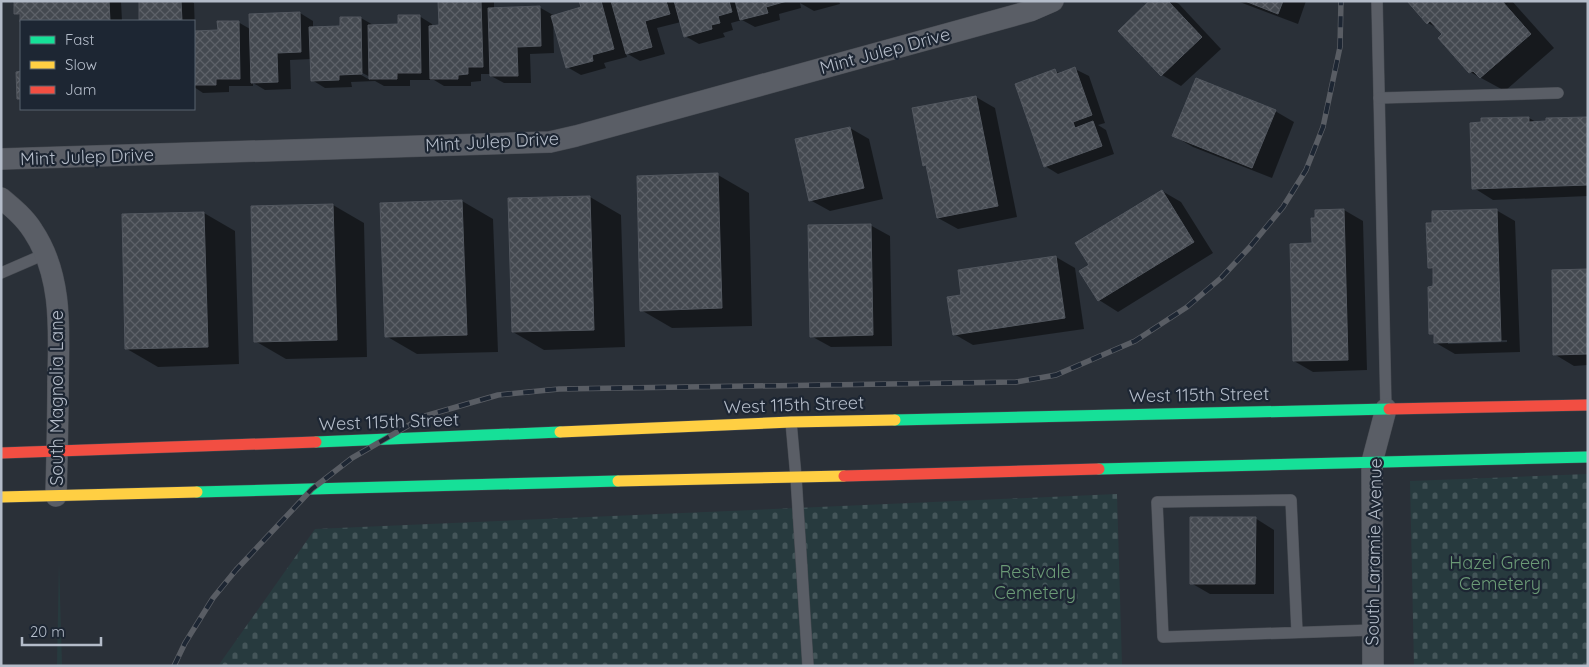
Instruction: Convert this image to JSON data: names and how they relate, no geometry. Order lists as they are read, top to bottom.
{
  "streets": {
    "street": [
      "Mint Julep Drive",
      "West 115th Street",
      "South Magnolia Lane",
      "South Laramie Avenue"
    ]
  },
  "crossings": [
    ["West 115th Street", "South Magnolia Lane"],
    ["West 115th Street", "South Laramie Avenue"]
  ],
  "parks": ["Hazel Green Cemetery", "Restvale Cemetery"],
  "legend": ["Fast", "Slow", "Jam"],
  "scale_bar": "20 m"
}
